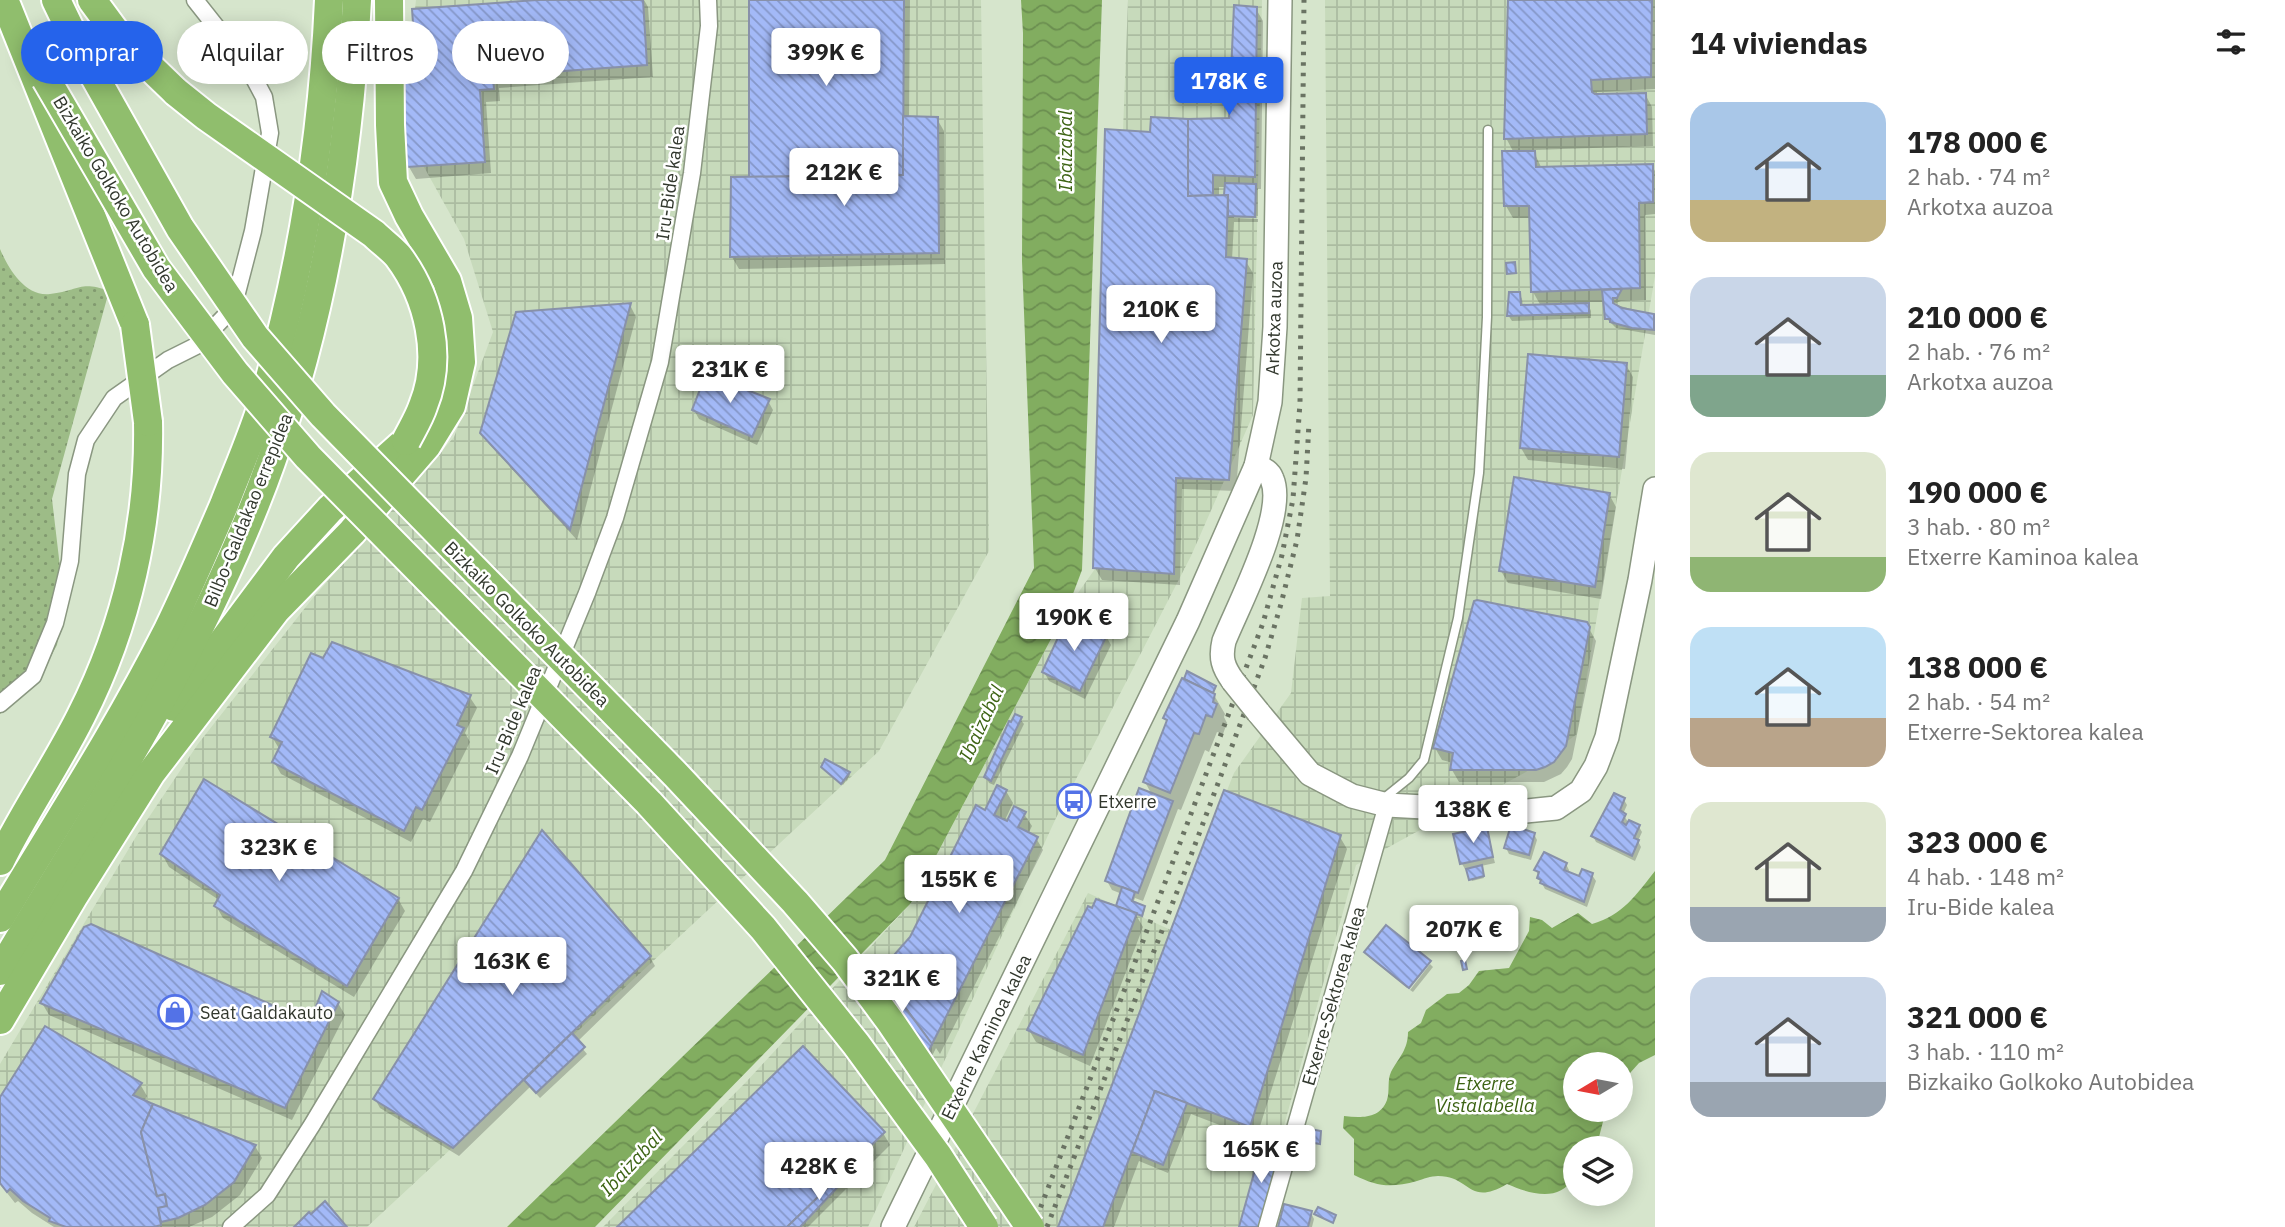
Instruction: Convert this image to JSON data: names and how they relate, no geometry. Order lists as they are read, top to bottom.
{
  "streets": {
    "highway": ["Bizkaiko Golkoko Autobidea", "Bilbo-Galdakao errepidea"],
    "street": [
      "Iru-Bide kalea",
      "Arkotxa auzoa",
      "Etxerre-Sektorea kalea",
      "Etxerre Kaminoa kalea"
    ]
  },
  "crossings": [
    ["Arkotxa auzoa", "Etxerre Kaminoa kalea"]
  ],
  "water": ["Ibaizabal", "Etxerre Vistalabella"],
  "places": {
    "bus stop": ["Etxerre"],
    "shop": ["Seat Galdakauto"]
  },
  "north": "left",
  "page": {
    "heading": "14 viviendas",
    "chip": [
      "Comprar",
      "Alquilar",
      "Filtros",
      "Nuevo"
    ],
    "price": [
      "399K €",
      "178K €",
      "212K €",
      "210K €",
      "231K €",
      "190K €",
      "138K €",
      "323K €",
      "155K €",
      "207K €",
      "163K €",
      "321K €",
      "165K €",
      "428K €"
    ],
    "list": [
      {
        "name": "178 000 €",
        "note": "2 hab. · 74 m² · Arkotxa auzoa"
      },
      {
        "name": "210 000 €",
        "note": "2 hab. · 76 m² · Arkotxa auzoa"
      },
      {
        "name": "190 000 €",
        "note": "3 hab. · 80 m² · Etxerre Kaminoa kalea"
      },
      {
        "name": "138 000 €",
        "note": "2 hab. · 54 m² · Etxerre-Sektorea kalea"
      },
      {
        "name": "323 000 €",
        "note": "4 hab. · 148 m² · Iru-Bide kalea"
      },
      {
        "name": "321 000 €",
        "note": "3 hab. · 110 m² · Bizkaiko Golkoko Autobidea"
      }
    ]
  }
}
